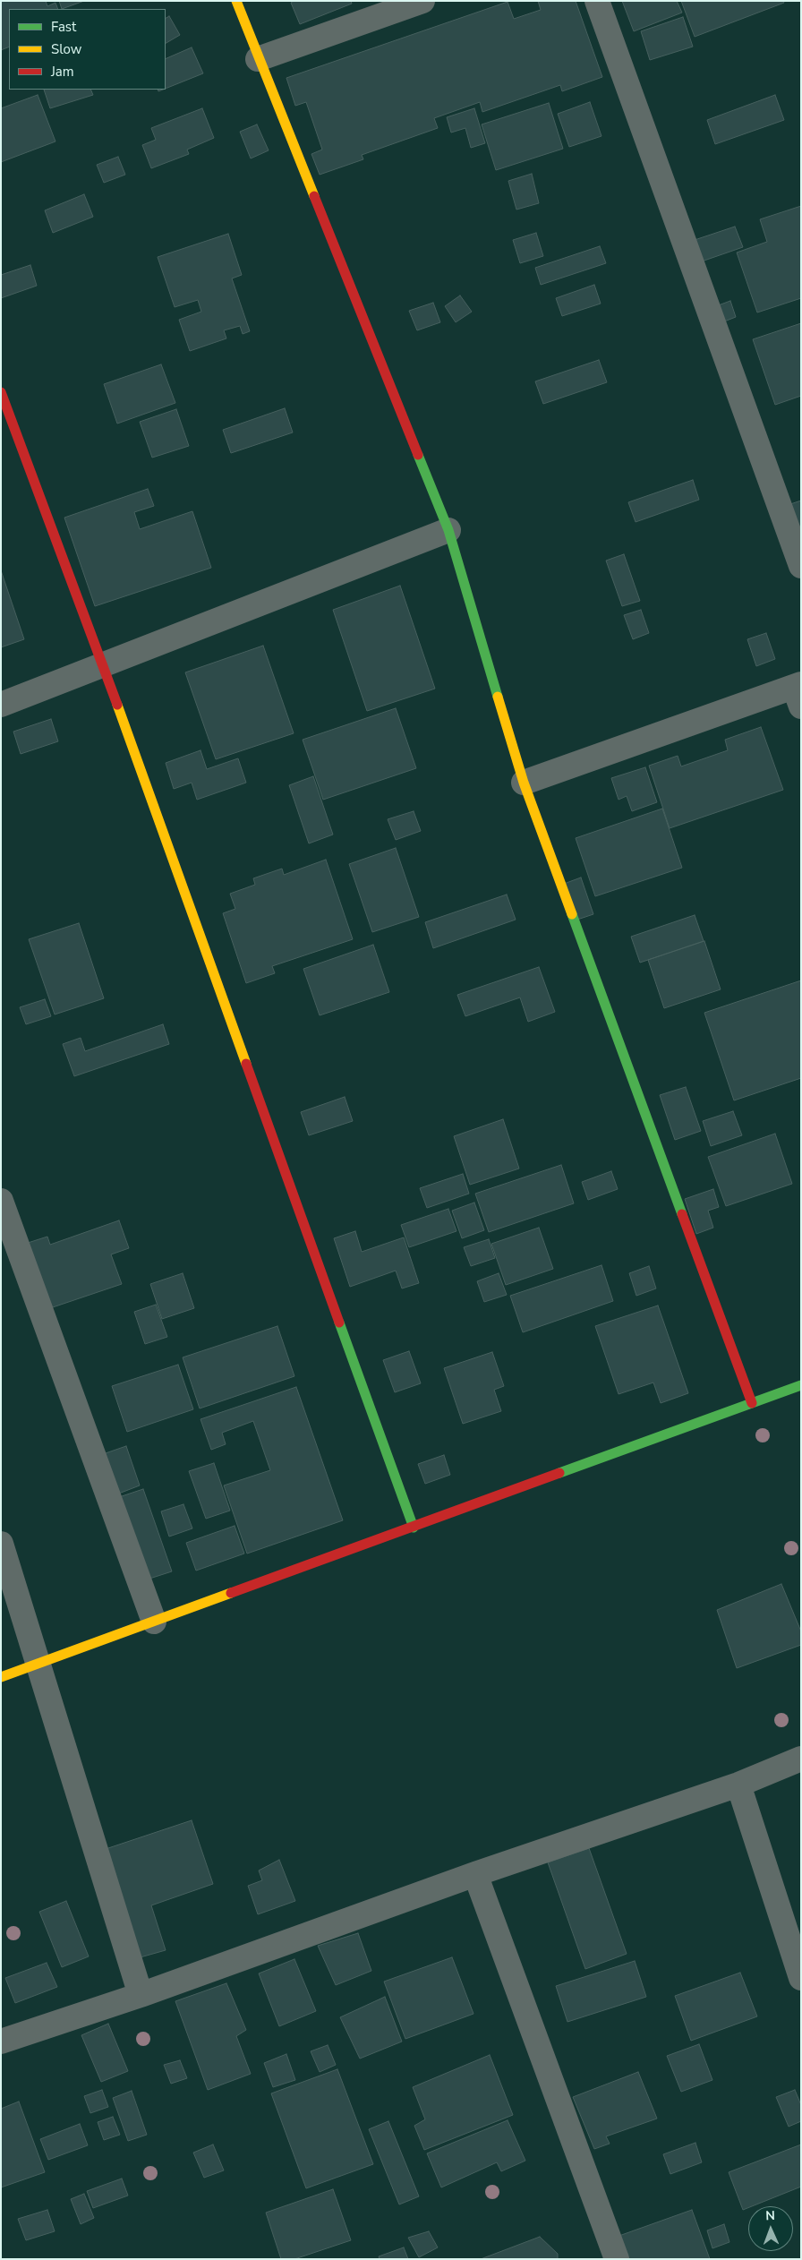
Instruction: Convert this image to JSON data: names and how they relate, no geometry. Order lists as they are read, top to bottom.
{
  "legend": ["Fast", "Slow", "Jam"],
  "north": "top"
}
